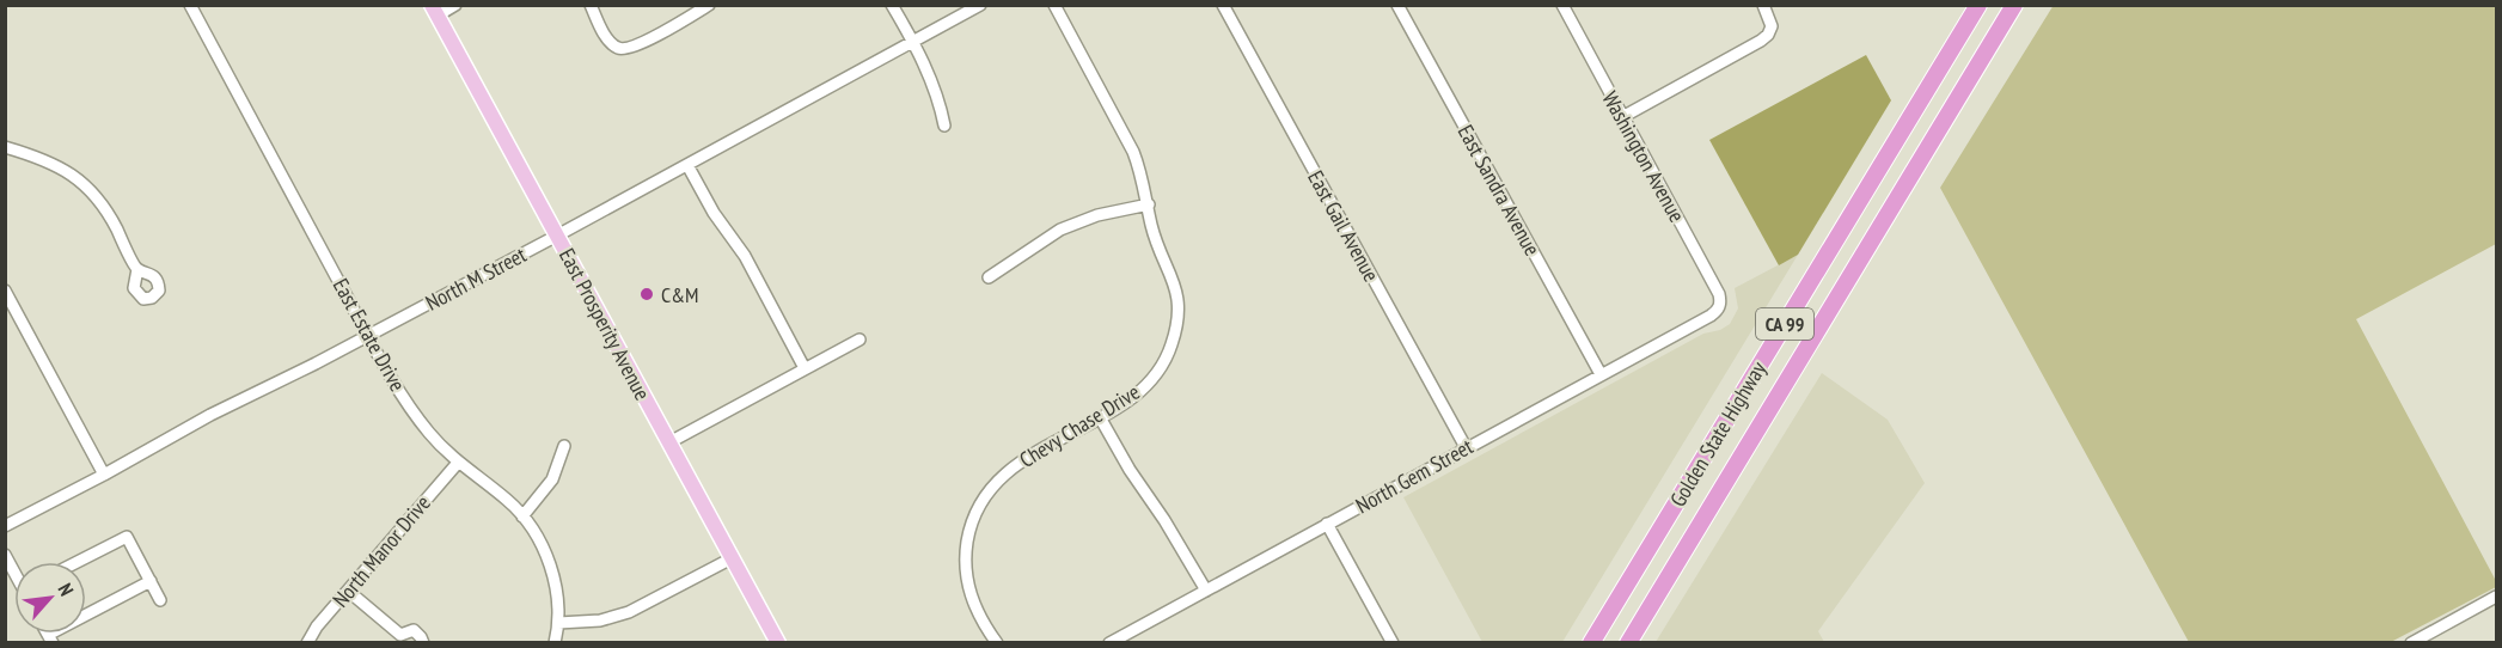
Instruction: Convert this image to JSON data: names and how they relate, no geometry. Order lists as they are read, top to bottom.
{
  "streets": {
    "highway": ["CA 99", "Golden State Highway"],
    "main road": ["East Prosperity Avenue"],
    "street": [
      "Washington Avenue",
      "East Sandra Avenue",
      "East Gail Avenue",
      "North M Street",
      "East Estate Drive",
      "Chevy Chase Drive",
      "North Gem Street",
      "North Manor Drive"
    ]
  },
  "crossings": [
    ["Washington Avenue", "North Gem Street"],
    ["East Sandra Avenue", "North Gem Street"],
    ["East Gail Avenue", "North Gem Street"],
    ["North M Street", "East Prosperity Avenue"],
    ["North M Street", "East Estate Drive"],
    ["East Estate Drive", "North Manor Drive"]
  ],
  "places": ["C&M"],
  "north": "top right"
}
